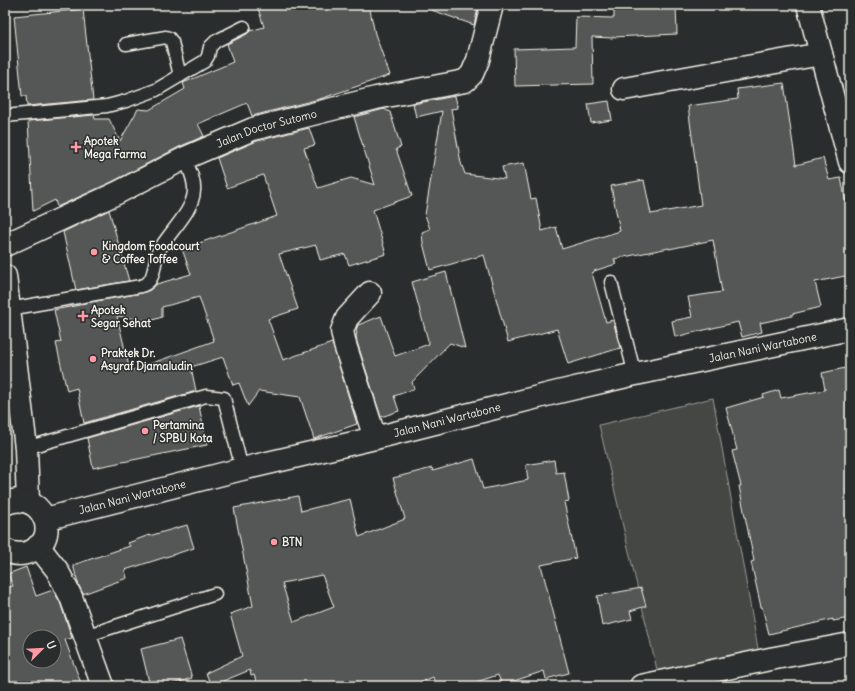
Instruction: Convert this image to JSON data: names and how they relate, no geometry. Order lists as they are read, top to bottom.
{
  "streets": {
    "main road": ["Jalan Doctor Sutomo", "Jalan Nani Wartabone"]
  },
  "places": {
    "health": ["Apotek Mega Farma", "Apotek Segar Sehat"],
    "other": [
      "Kingdom Foodcourt & Coffee Toffee",
      "Praktek Dr. Asyraf Djamaludin",
      "Pertamina / SPBU Kota",
      "BTN"
    ]
  },
  "north": "top right"
}
